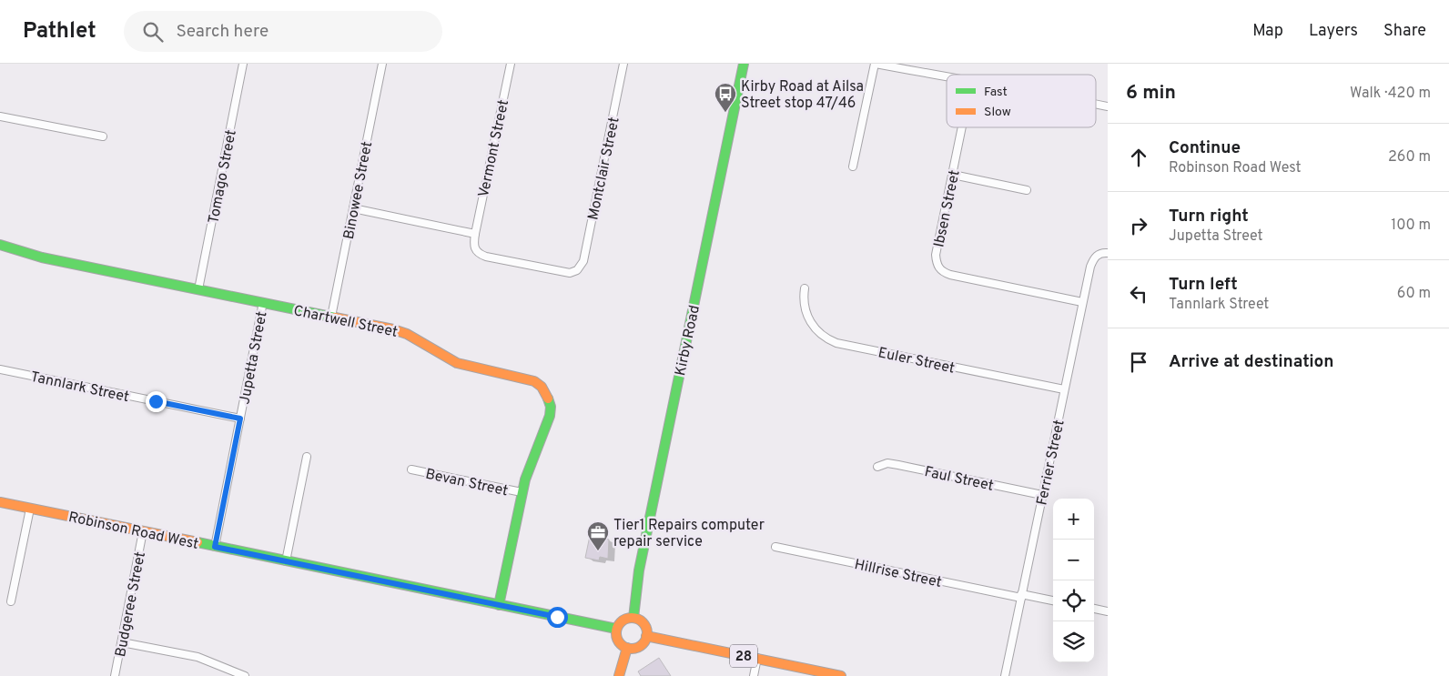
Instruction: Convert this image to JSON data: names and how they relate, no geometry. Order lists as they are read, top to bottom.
{
  "streets": {
    "street": [
      "Vermont Street",
      "Montclair Street",
      "Tomago Street",
      "Binowee Street",
      "Ibsen Street",
      "Chartwell Street",
      "Kirby Road",
      "Jupetta Street",
      "Euler Street",
      "Tannlark Street",
      "Ferrier Street",
      "Faul Street",
      "Bevan Street",
      "Robinson Road West",
      "Hillrise Street",
      "Budgeree Street",
      "28"
    ]
  },
  "crossings": [
    ["Vermont Street", "Montclair Street"],
    ["Tomago Street", "Chartwell Street"],
    ["Binowee Street", "Chartwell Street"],
    ["Ibsen Street", "Ferrier Street"],
    ["Chartwell Street", "Jupetta Street"],
    ["Chartwell Street", "Bevan Street"],
    ["Chartwell Street", "Robinson Road West"],
    ["Kirby Road", "Robinson Road West"],
    ["Kirby Road", "28"],
    ["Jupetta Street", "Tannlark Street"],
    ["Jupetta Street", "Robinson Road West"],
    ["Euler Street", "Ferrier Street"],
    ["Ferrier Street", "Faul Street"],
    ["Ferrier Street", "Hillrise Street"],
    ["Robinson Road West", "Budgeree Street"],
    ["Robinson Road West", "28"]
  ],
  "places": {
    "bus stop": ["Kirby Road at Ailsa Street stop 47/46"],
    "office": ["Tier1 Repairs computer repair service"]
  },
  "legend": ["Fast", "Slow"],
  "page": {
    "header": "Pathlet",
    "search": "Search here",
    "nav": ["Map", "Layers", "Share"],
    "heading": ["6 min", "Walk · 420 m"],
    "list": [
      ["Continue", "Robinson Road West", "260 m"],
      ["Turn right", "Jupetta Street", "100 m"],
      ["Turn left", "Tannlark Street", "60 m"],
      "Arrive at destination"
    ],
    "map_buttons": ["+", "−"]
  }
}
